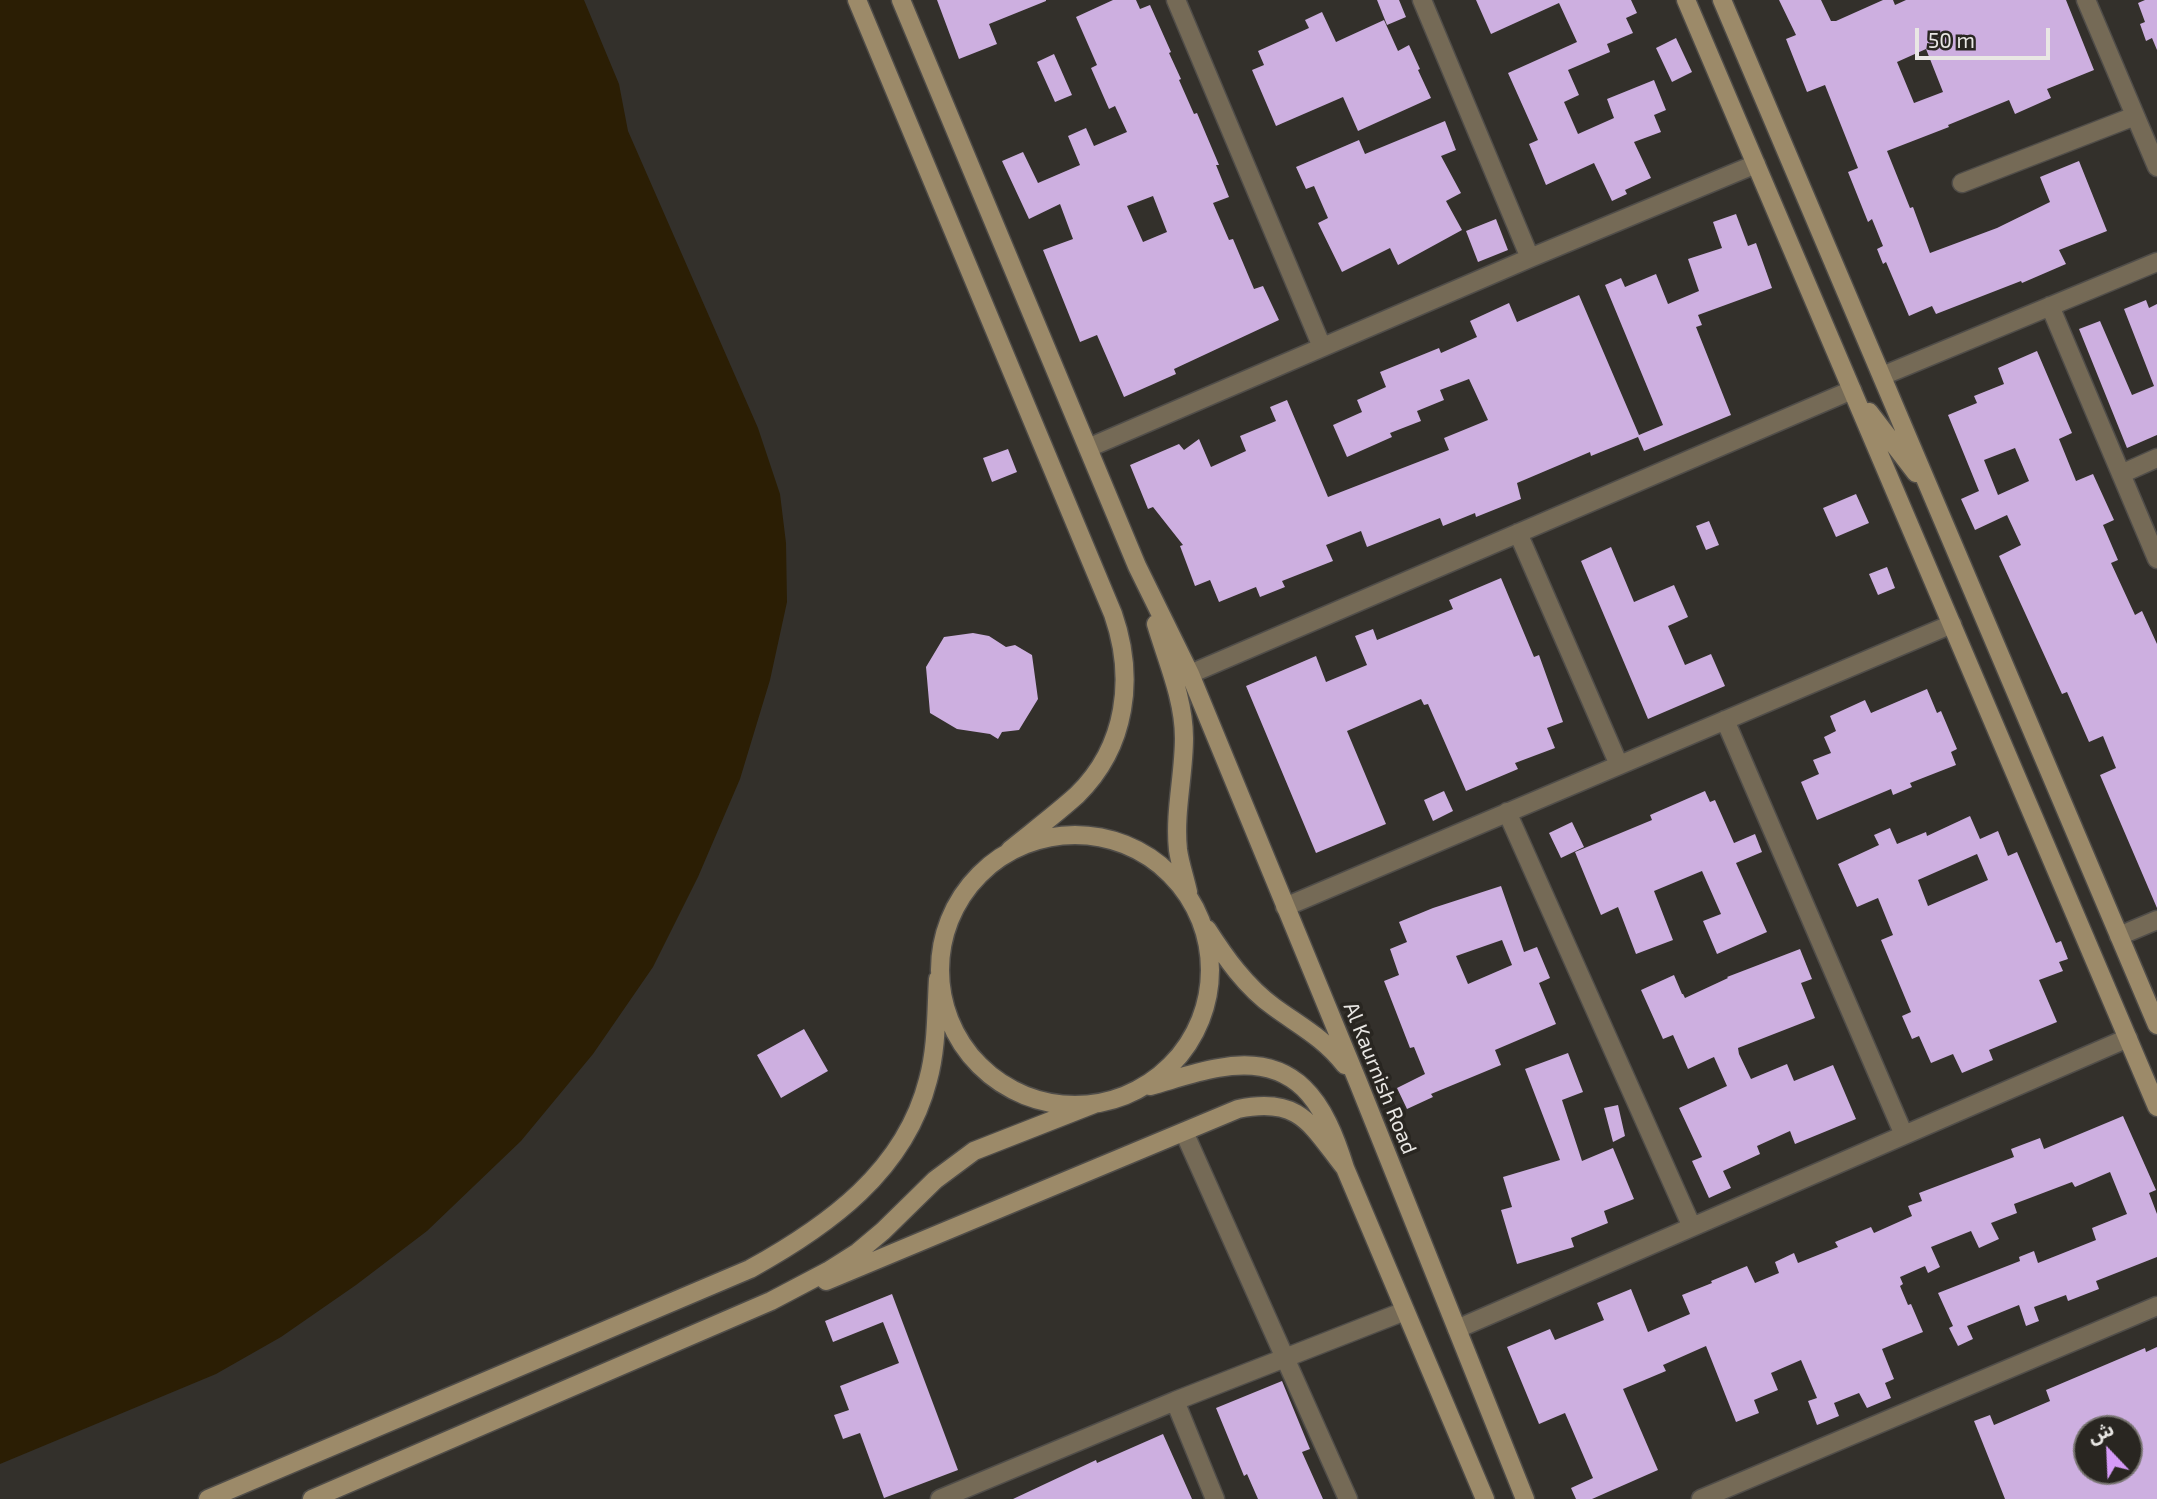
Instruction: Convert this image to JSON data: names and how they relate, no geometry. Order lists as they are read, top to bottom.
{
  "streets": {
    "street": ["Al Kaurnish Road"]
  },
  "scale_bar": "50 m",
  "north": "top left"
}
